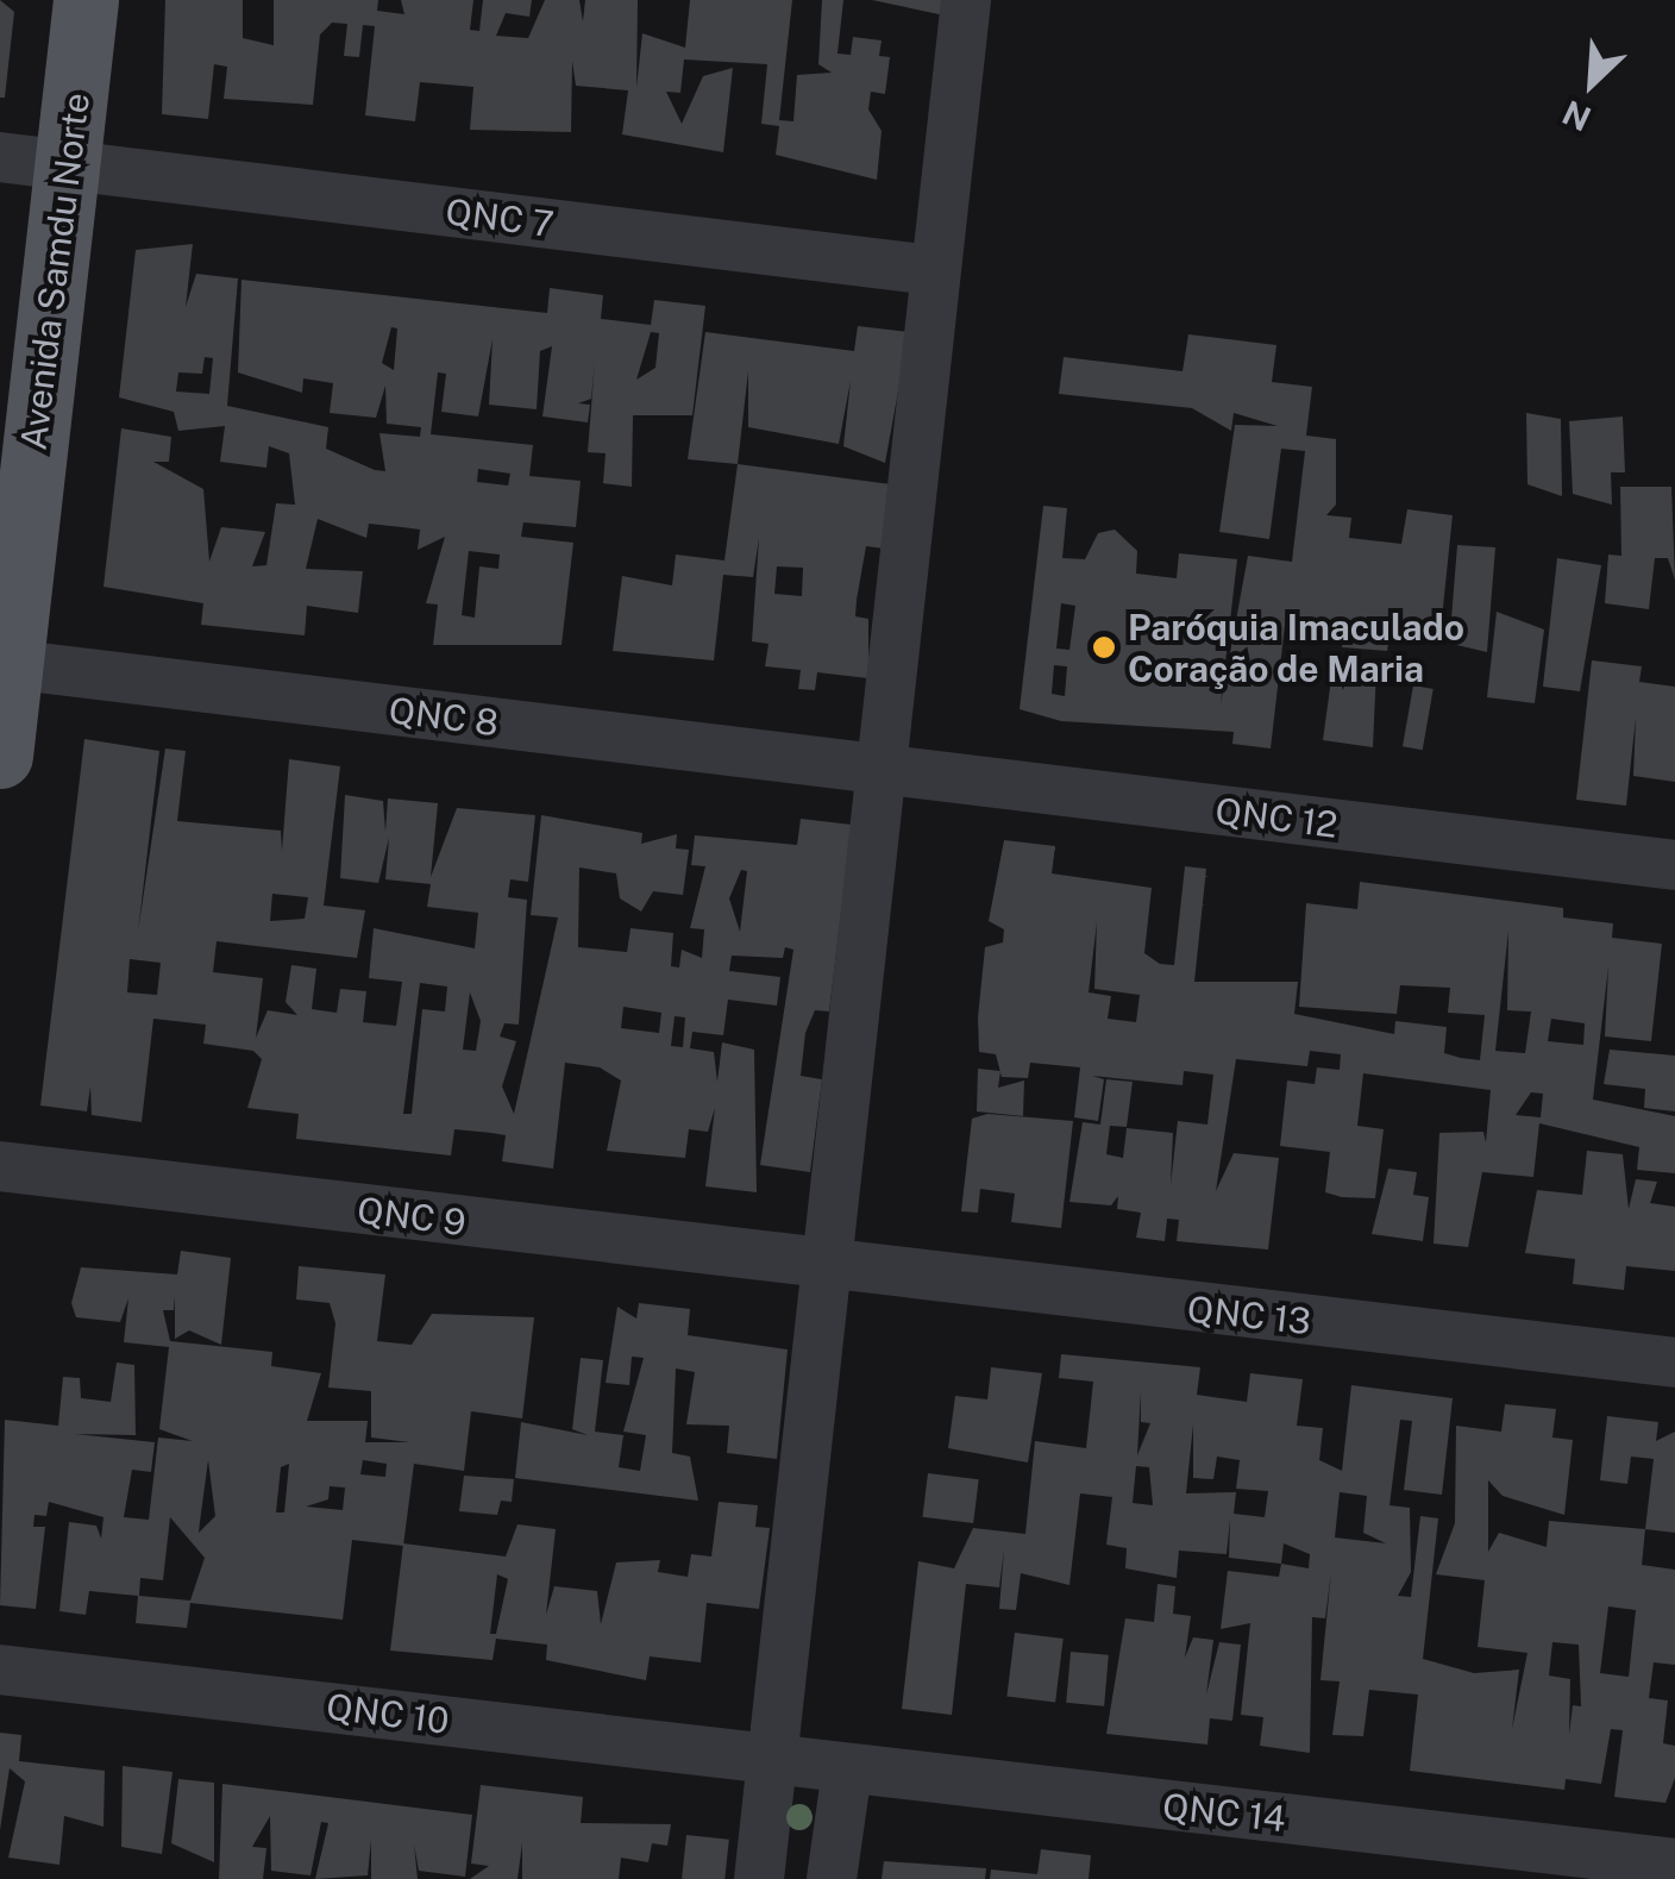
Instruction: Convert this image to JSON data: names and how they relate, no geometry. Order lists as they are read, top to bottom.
{
  "streets": {
    "main road": ["Avenida Samdu Norte"],
    "street": [
      "QNC 7",
      "QNC 8",
      "QNC 12",
      "QNC 9",
      "QNC 13",
      "QNC 10",
      "QNC 14"
    ]
  },
  "crossings": [
    ["QNC 7", "Avenida Samdu Norte"],
    ["Avenida Samdu Norte", "QNC 8"],
    ["QNC 8", "QNC 12"],
    ["QNC 9", "QNC 13"],
    ["QNC 10", "QNC 14"]
  ],
  "places": ["Paróquia Imaculado Coração de Maria"],
  "north": "bottom left"
}
